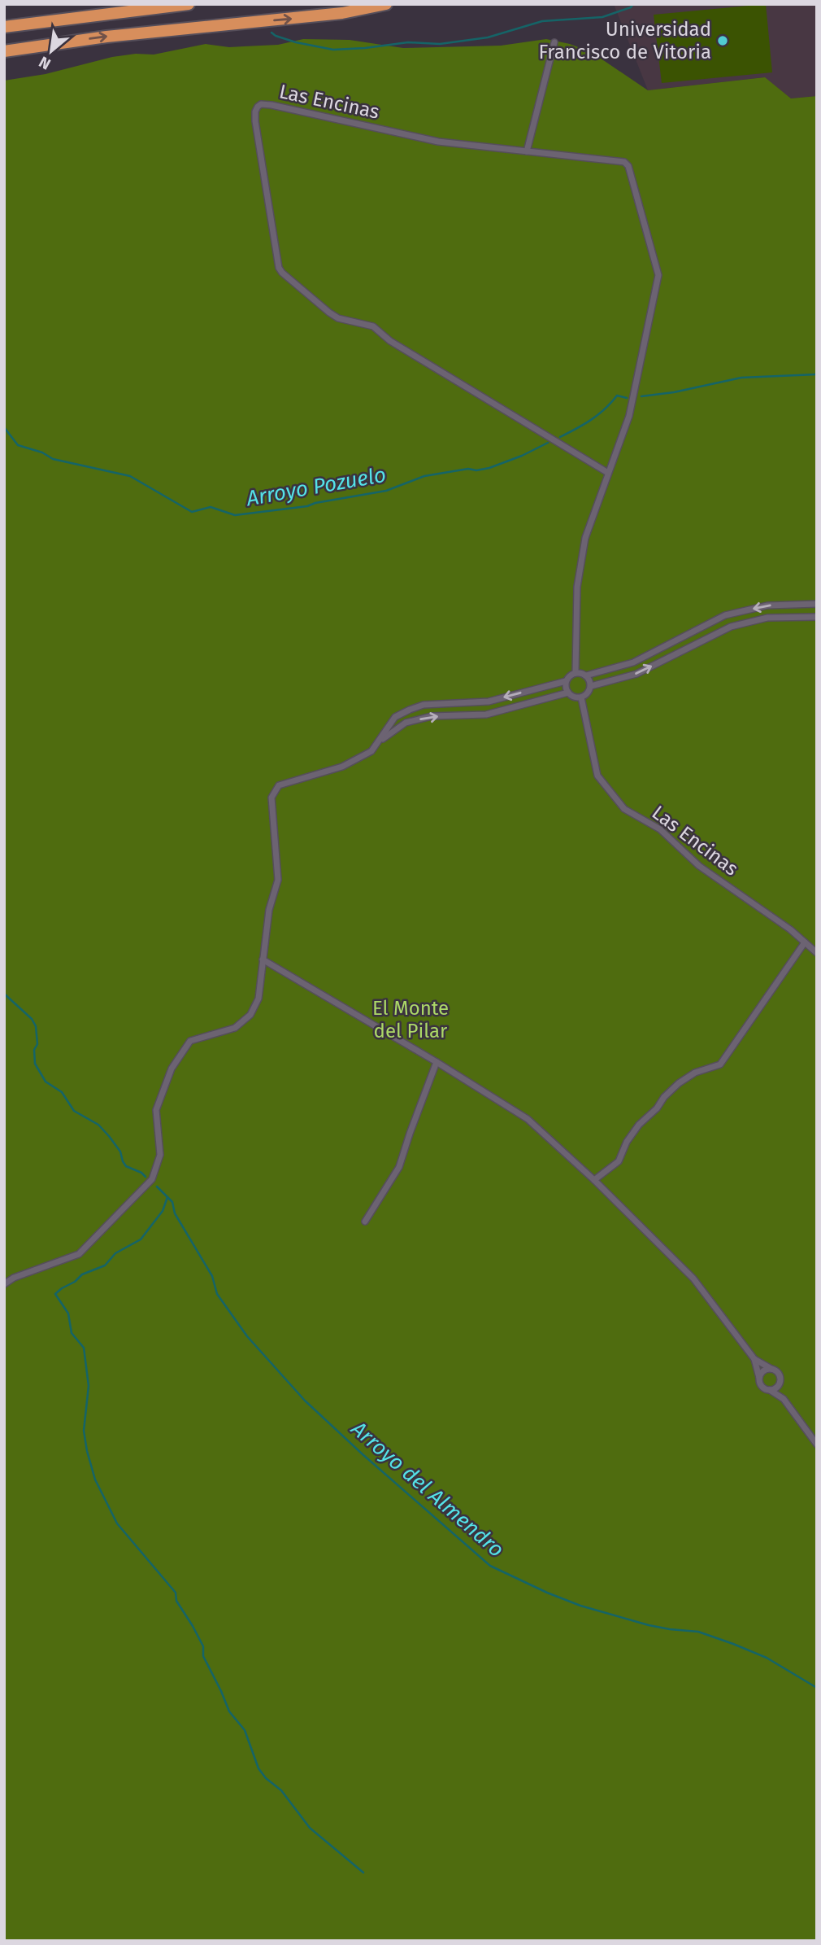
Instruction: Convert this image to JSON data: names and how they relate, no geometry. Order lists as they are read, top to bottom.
{
  "streets": {
    "street": ["Las Encinas"]
  },
  "water": ["Arroyo Pozuelo", "Arroyo del Almendro"],
  "parks": ["El Monte del Pilar"],
  "places": ["Universidad Francisco de Vitoria"],
  "north": "bottom left"
}
